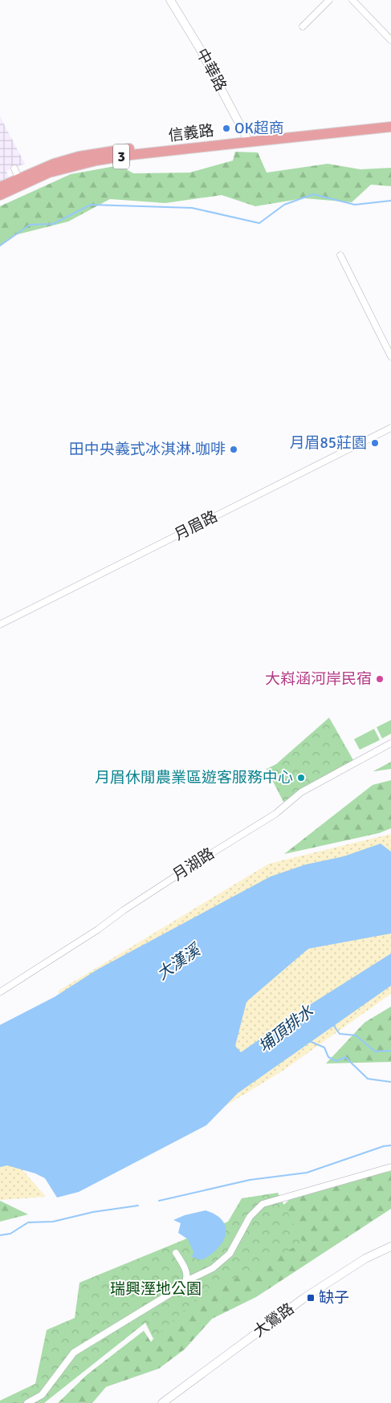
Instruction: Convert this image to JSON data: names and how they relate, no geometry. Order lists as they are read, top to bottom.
{
  "streets": {
    "main road": ["信義路", "3"],
    "street": [
      "中華路",
      "月眉路",
      "月湖路",
      "大鶯路"
    ]
  },
  "crossings": [
    ["中華路", "信義路"]
  ],
  "water": ["大漢溪", "埔頂排水"],
  "parks": ["瑞興溼地公園"],
  "places": {
    "other": [
      "OK超商",
      "月眉85莊園",
      "田中央義式冰淇淋.咖啡",
      "大嵙涵河岸民宿",
      "月眉休閒農業區遊客服務中心"
    ],
    "transit": ["缺子"]
  }
}
